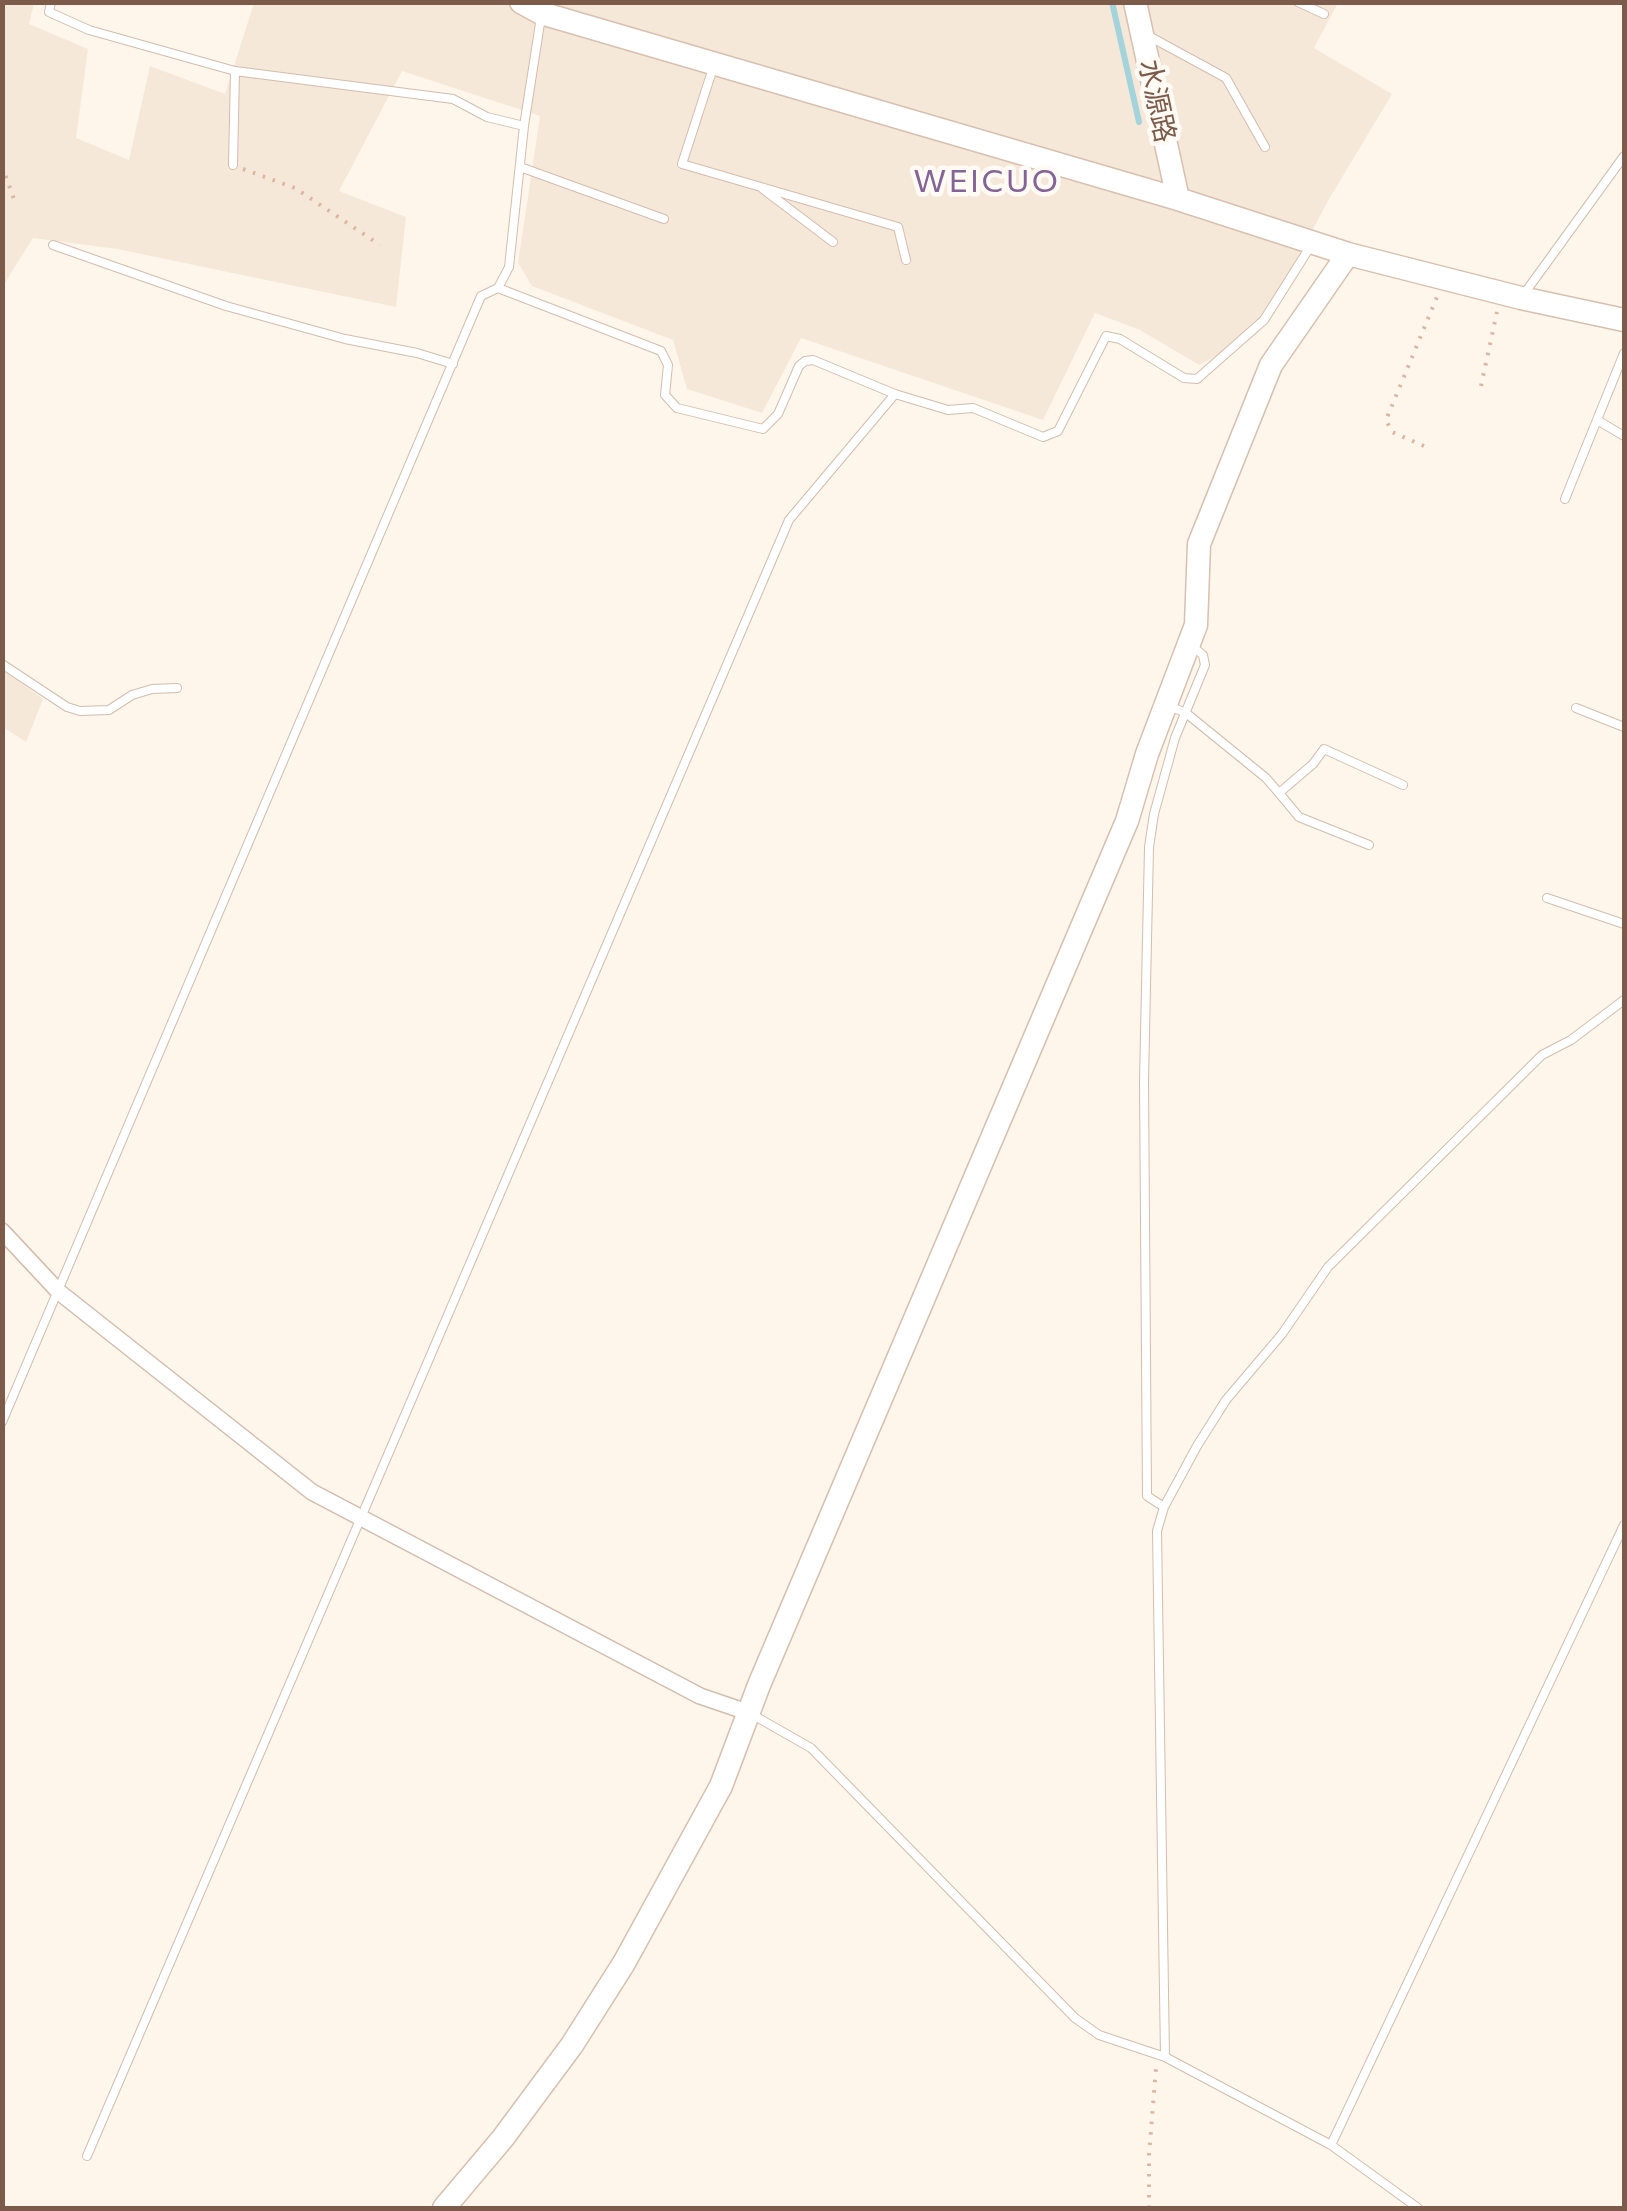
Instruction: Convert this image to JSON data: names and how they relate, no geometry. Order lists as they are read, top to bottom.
{
  "streets": {
    "street": ["水源路"]
  },
  "districts": ["WEICUO"]
}
